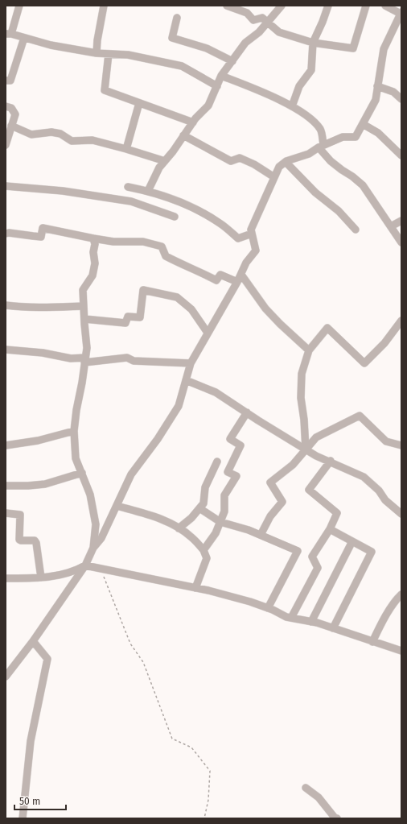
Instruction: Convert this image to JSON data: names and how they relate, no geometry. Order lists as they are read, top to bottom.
{
  "scale_bar": "50 m"
}
